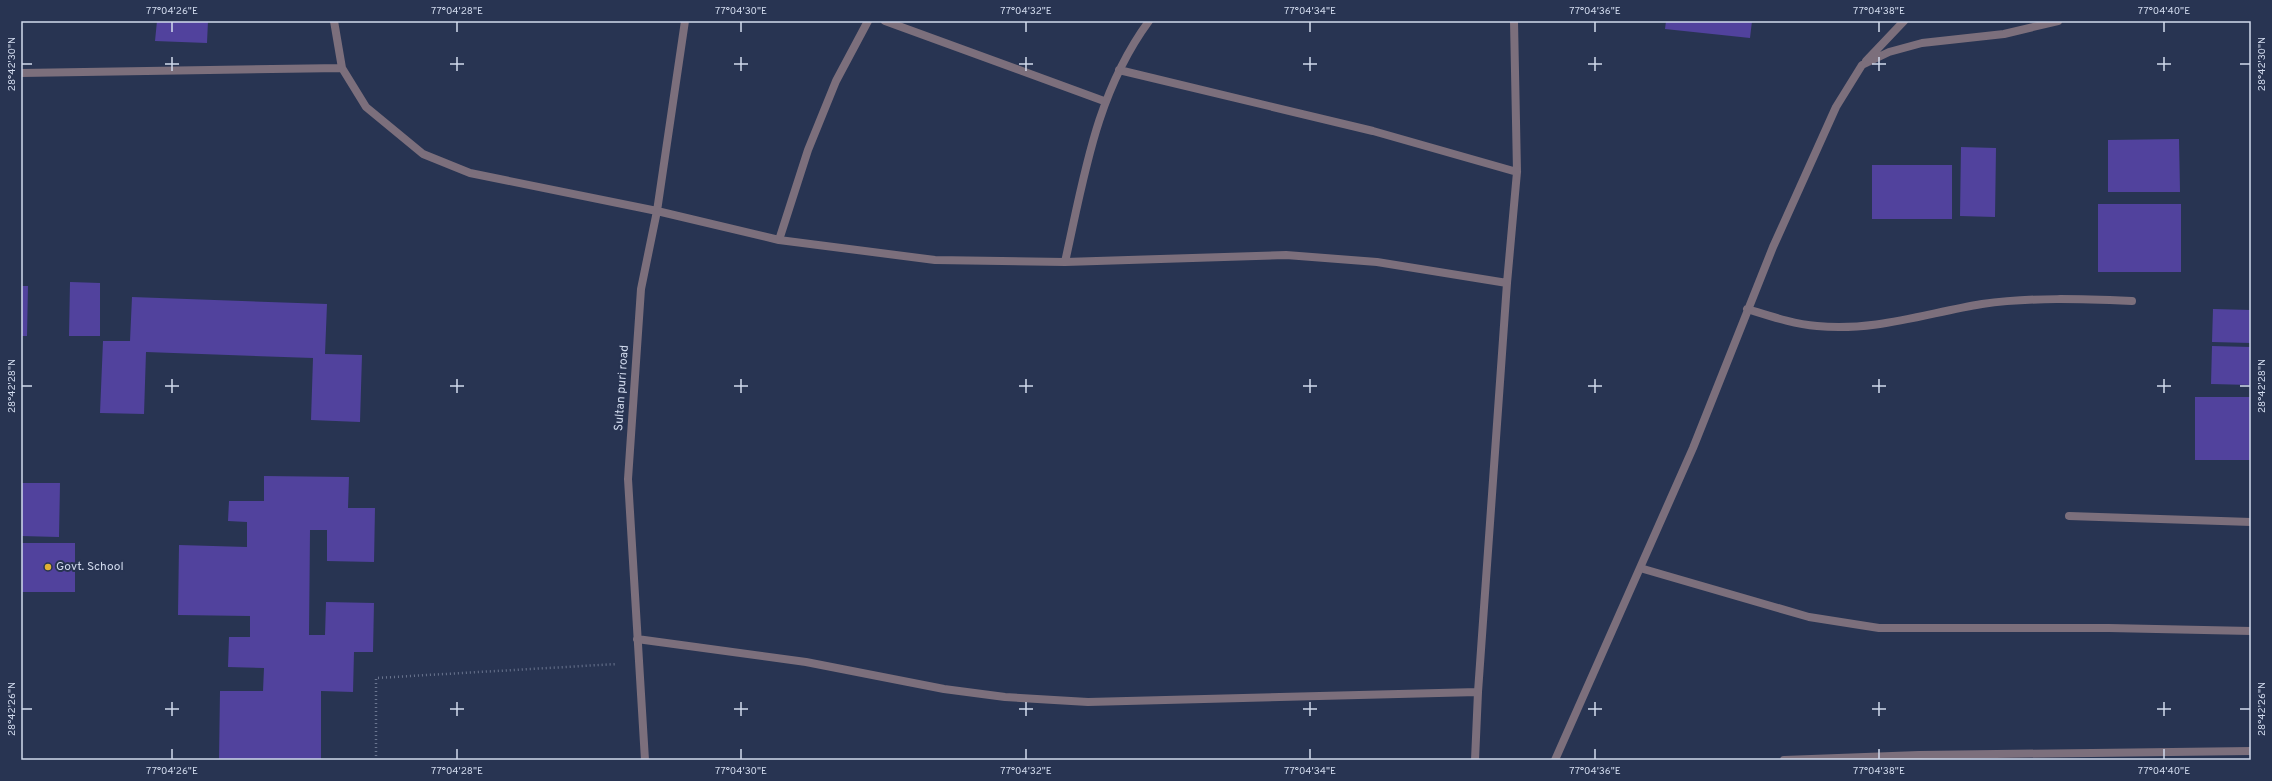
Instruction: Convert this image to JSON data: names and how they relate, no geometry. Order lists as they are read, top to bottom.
{
  "streets": {
    "street": ["Sultan puri road"]
  },
  "places": ["Govt. School"],
  "coordinates": [
    "77°04'26\"E",
    "77°04'28\"E",
    "77°04'30\"E",
    "77°04'32\"E",
    "77°04'34\"E",
    "77°04'36\"E",
    "77°04'38\"E",
    "77°04'40\"E",
    "28°42'30\"N",
    "28°42'28\"N",
    "28°42'26\"N"
  ]
}
